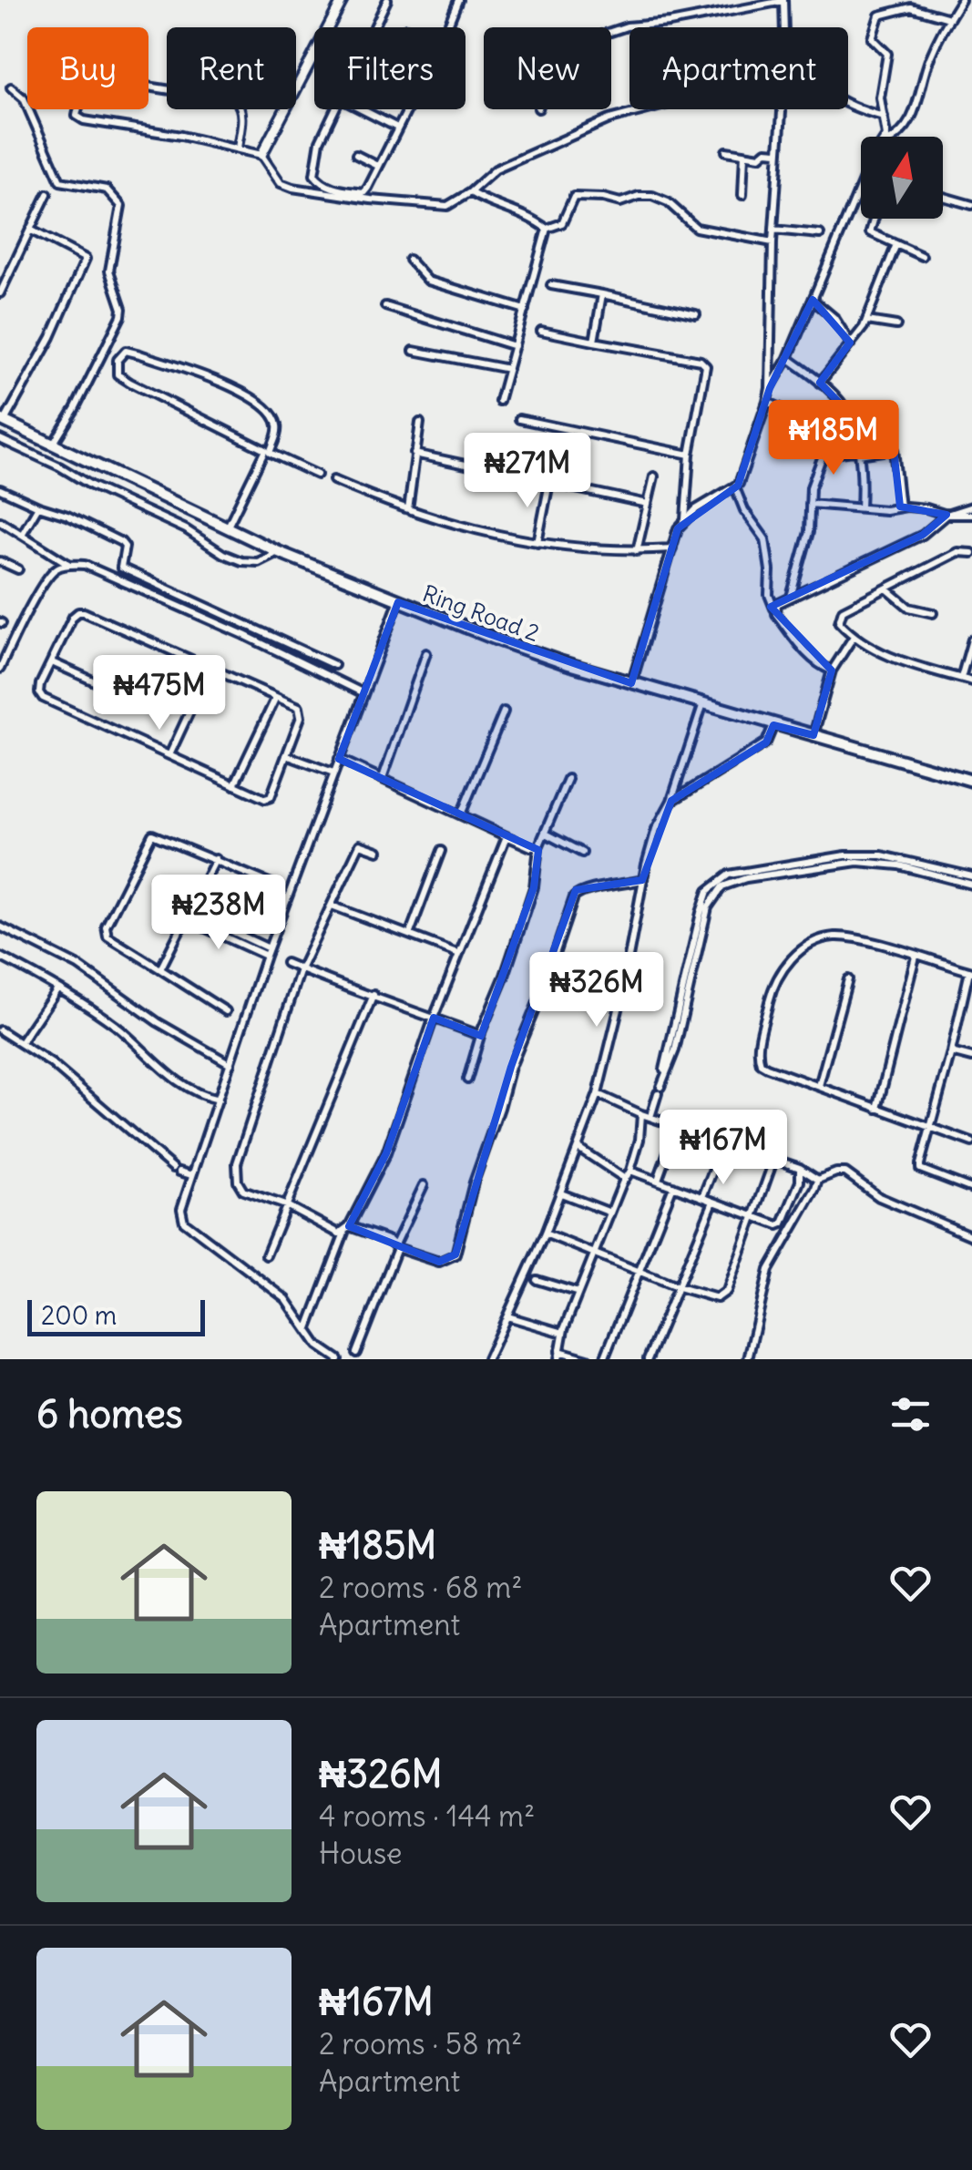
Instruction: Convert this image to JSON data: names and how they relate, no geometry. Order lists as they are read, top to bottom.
{
  "streets": {
    "main road": ["Ring Road 2"]
  },
  "scale_bar": "200 m",
  "north": "top",
  "page": {
    "chip": [
      "Buy",
      "Rent",
      "Filters",
      "New",
      "Apartment"
    ],
    "price": [
      "₦185M",
      "₦271M",
      "₦475M",
      "₦238M",
      "₦326M",
      "₦167M"
    ],
    "scale": "200 m",
    "heading": "6 homes",
    "list": [
      {
        "name": "₦185M",
        "note": "2 rooms · 68 m² · Apartment"
      },
      {
        "name": "₦326M",
        "note": "4 rooms · 144 m² · House"
      },
      {
        "name": "₦167M",
        "note": "2 rooms · 58 m² · Apartment"
      }
    ]
  }
}
